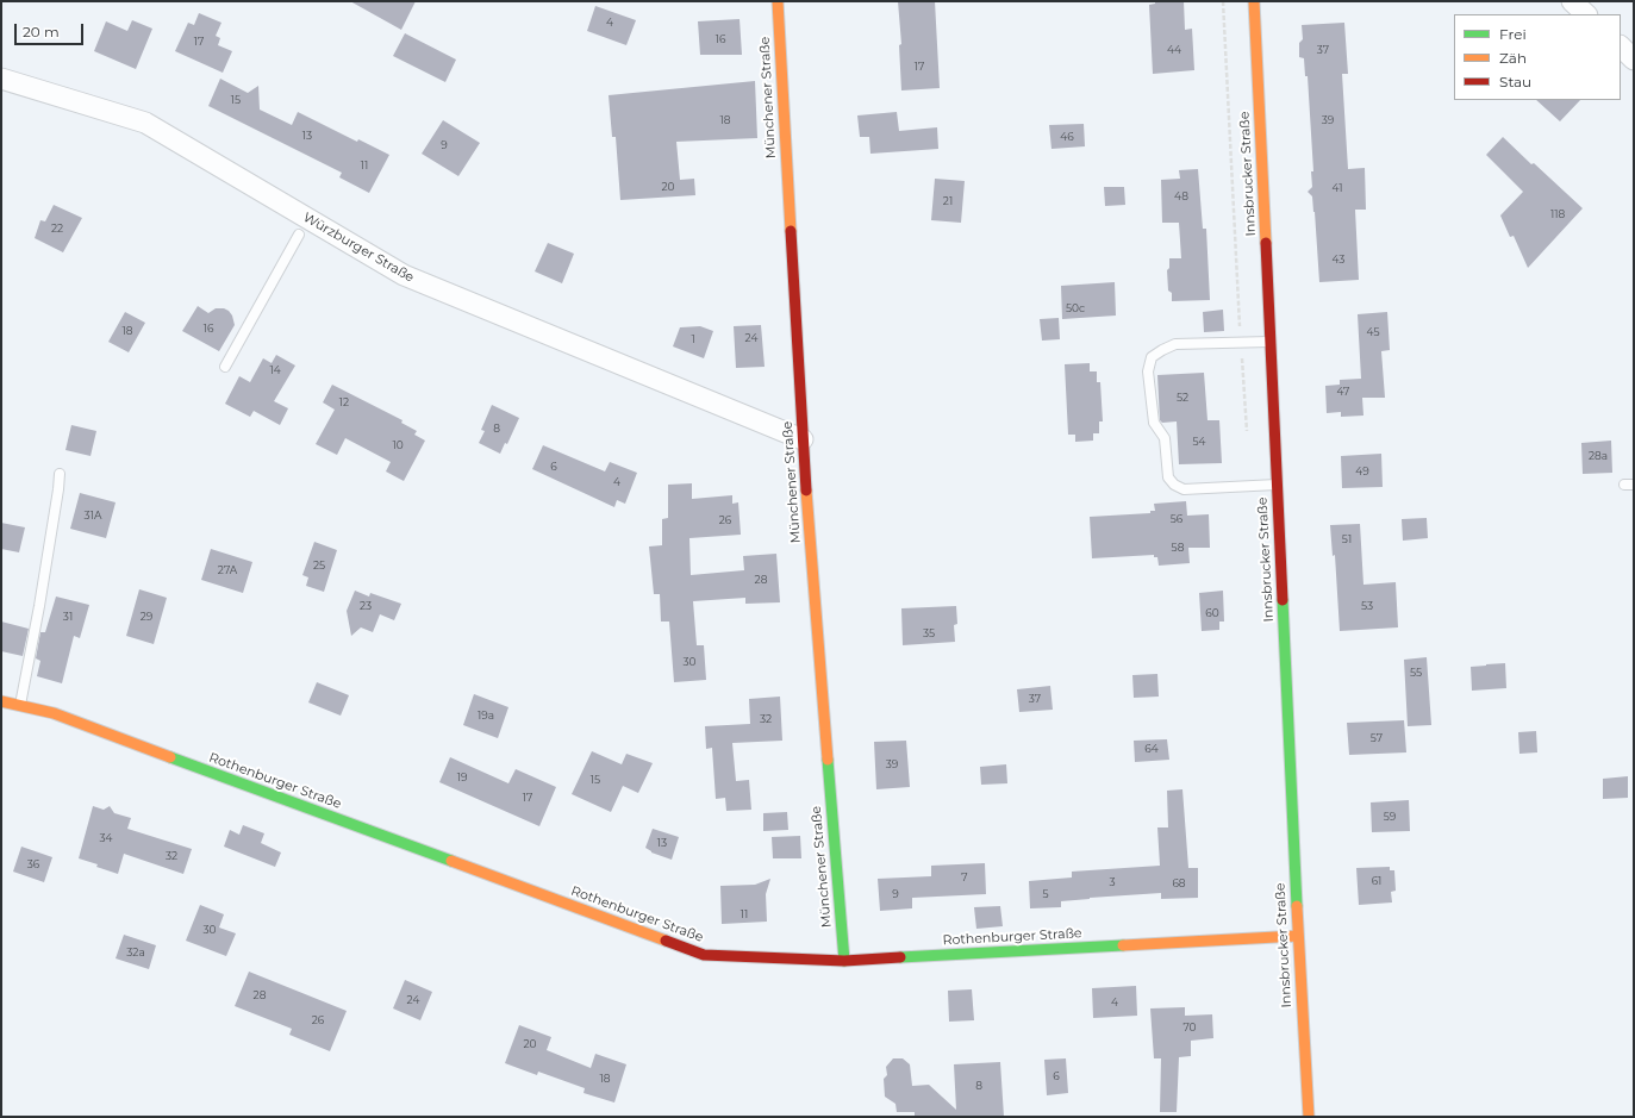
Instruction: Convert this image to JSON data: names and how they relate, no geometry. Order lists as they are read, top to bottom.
{
  "streets": {
    "street": [
      "Münchener Straße",
      "Innsbrucker Straße",
      "Würzburger Straße",
      "Rothenburger Straße"
    ]
  },
  "crossings": [
    ["Münchener Straße", "Würzburger Straße"],
    ["Münchener Straße", "Rothenburger Straße"],
    ["Innsbrucker Straße", "Rothenburger Straße"]
  ],
  "house_numbers": [
    "4",
    "16",
    "17",
    "44",
    "37",
    "17",
    "15",
    "18",
    "39",
    "13",
    "46",
    "9",
    "11",
    "20",
    "41",
    "48",
    "21",
    "118",
    "22",
    "43",
    "50c",
    "16",
    "18",
    "45",
    "24",
    "1",
    "14",
    "47",
    "52",
    "12",
    "8",
    "54",
    "10",
    "28a",
    "6",
    "49",
    "4",
    "31A",
    "56",
    "26",
    "51",
    "58",
    "25",
    "27A",
    "28",
    "23",
    "53",
    "60",
    "31",
    "29",
    "35",
    "30",
    "55",
    "37",
    "19a",
    "32",
    "57",
    "64",
    "39",
    "19",
    "15",
    "17",
    "59",
    "34",
    "13",
    "32",
    "36",
    "7",
    "61",
    "3",
    "68",
    "9",
    "5",
    "11",
    "30",
    "32a",
    "28",
    "24",
    "4",
    "26",
    "70",
    "20",
    "6",
    "18",
    "8"
  ],
  "legend": ["Frei", "Zäh", "Stau"],
  "scale_bar": "20 m"
}
